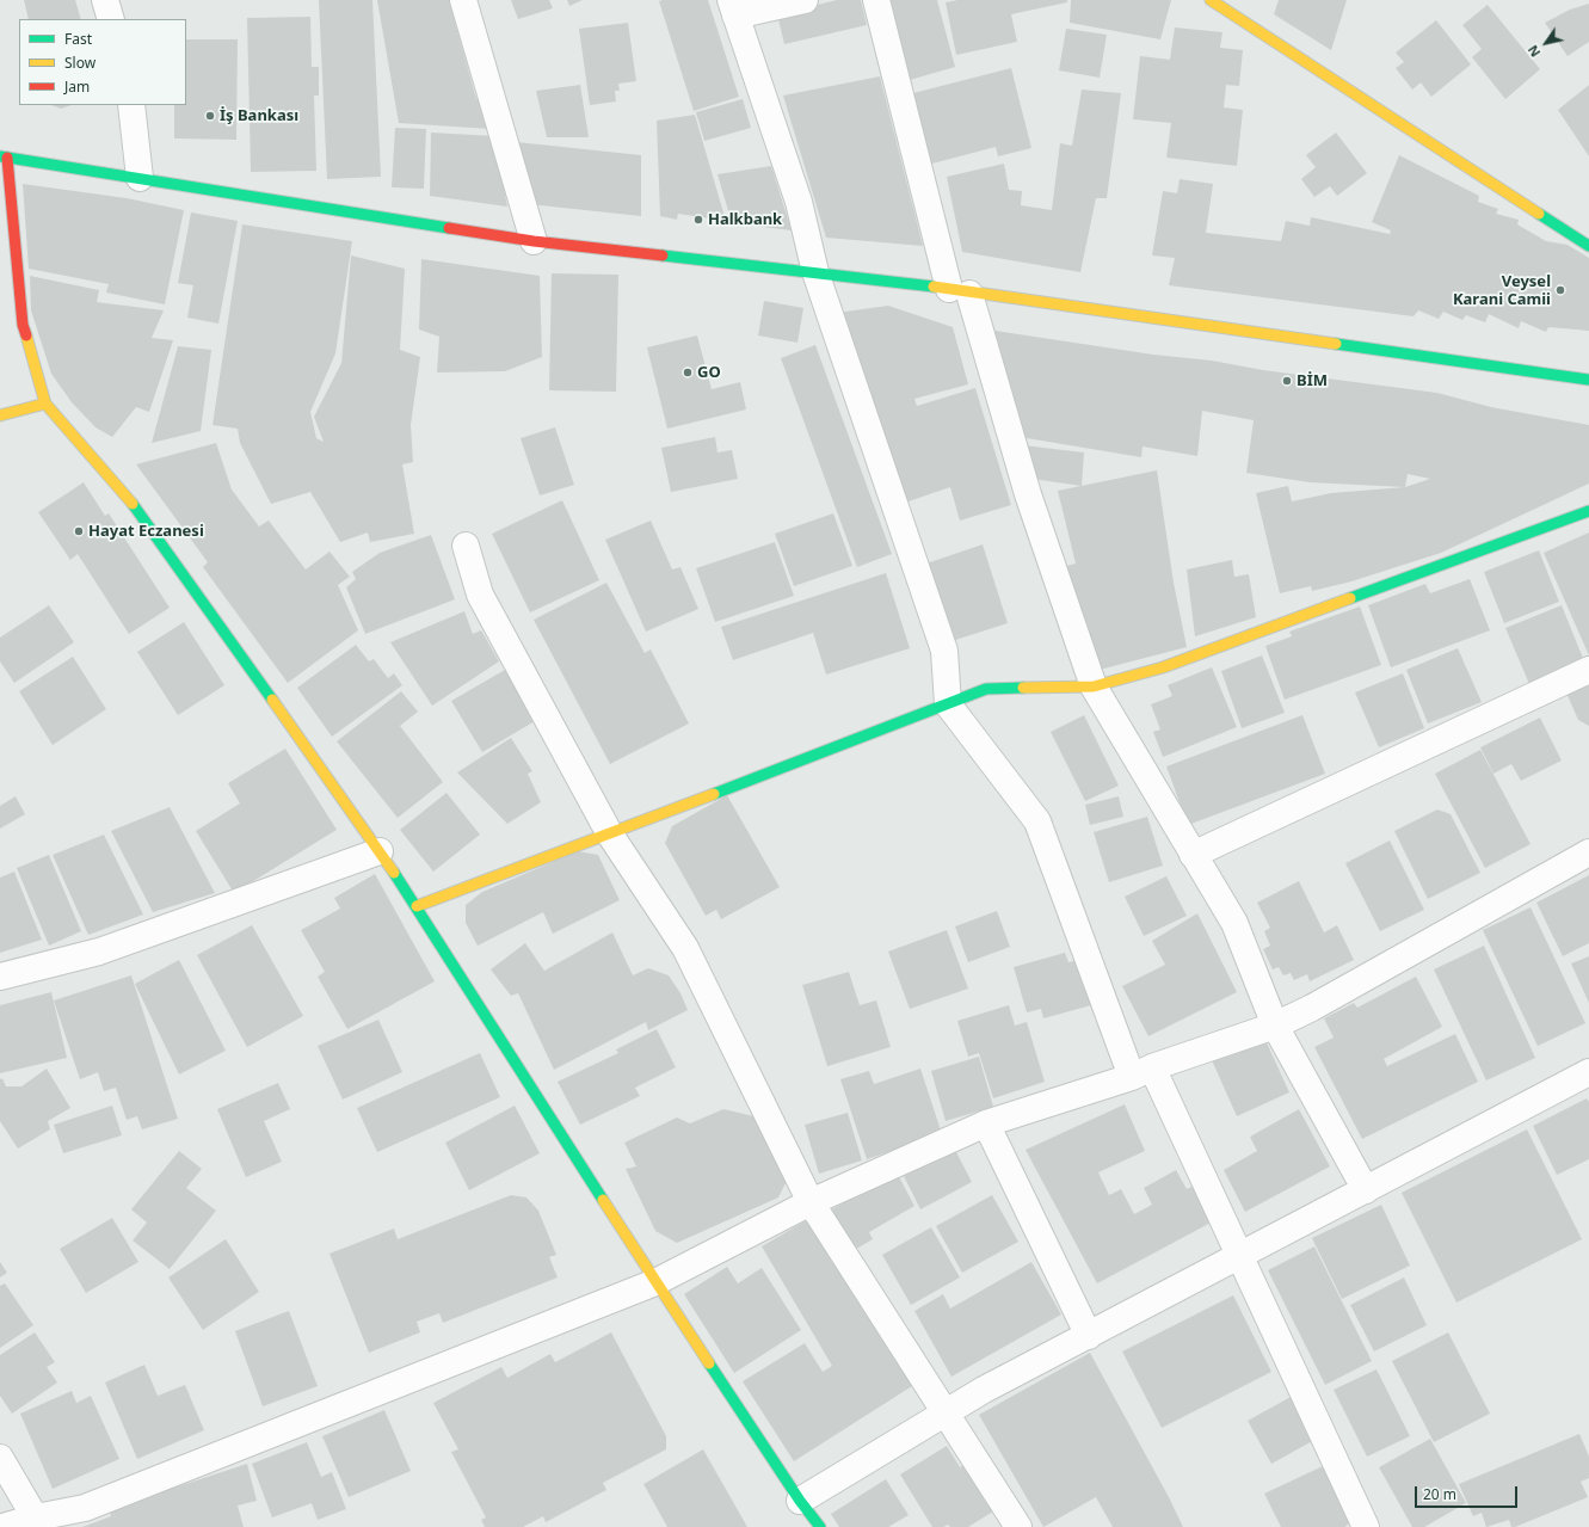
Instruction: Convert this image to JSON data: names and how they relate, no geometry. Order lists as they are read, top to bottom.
{
  "places": [
    "İş Bankası",
    "Halkbank",
    "Veysel Karani Camii",
    "GO",
    "BİM",
    "Hayat Eczanesi"
  ],
  "legend": ["Fast", "Slow", "Jam"],
  "scale_bar": "20 m",
  "north": "bottom left"
}
